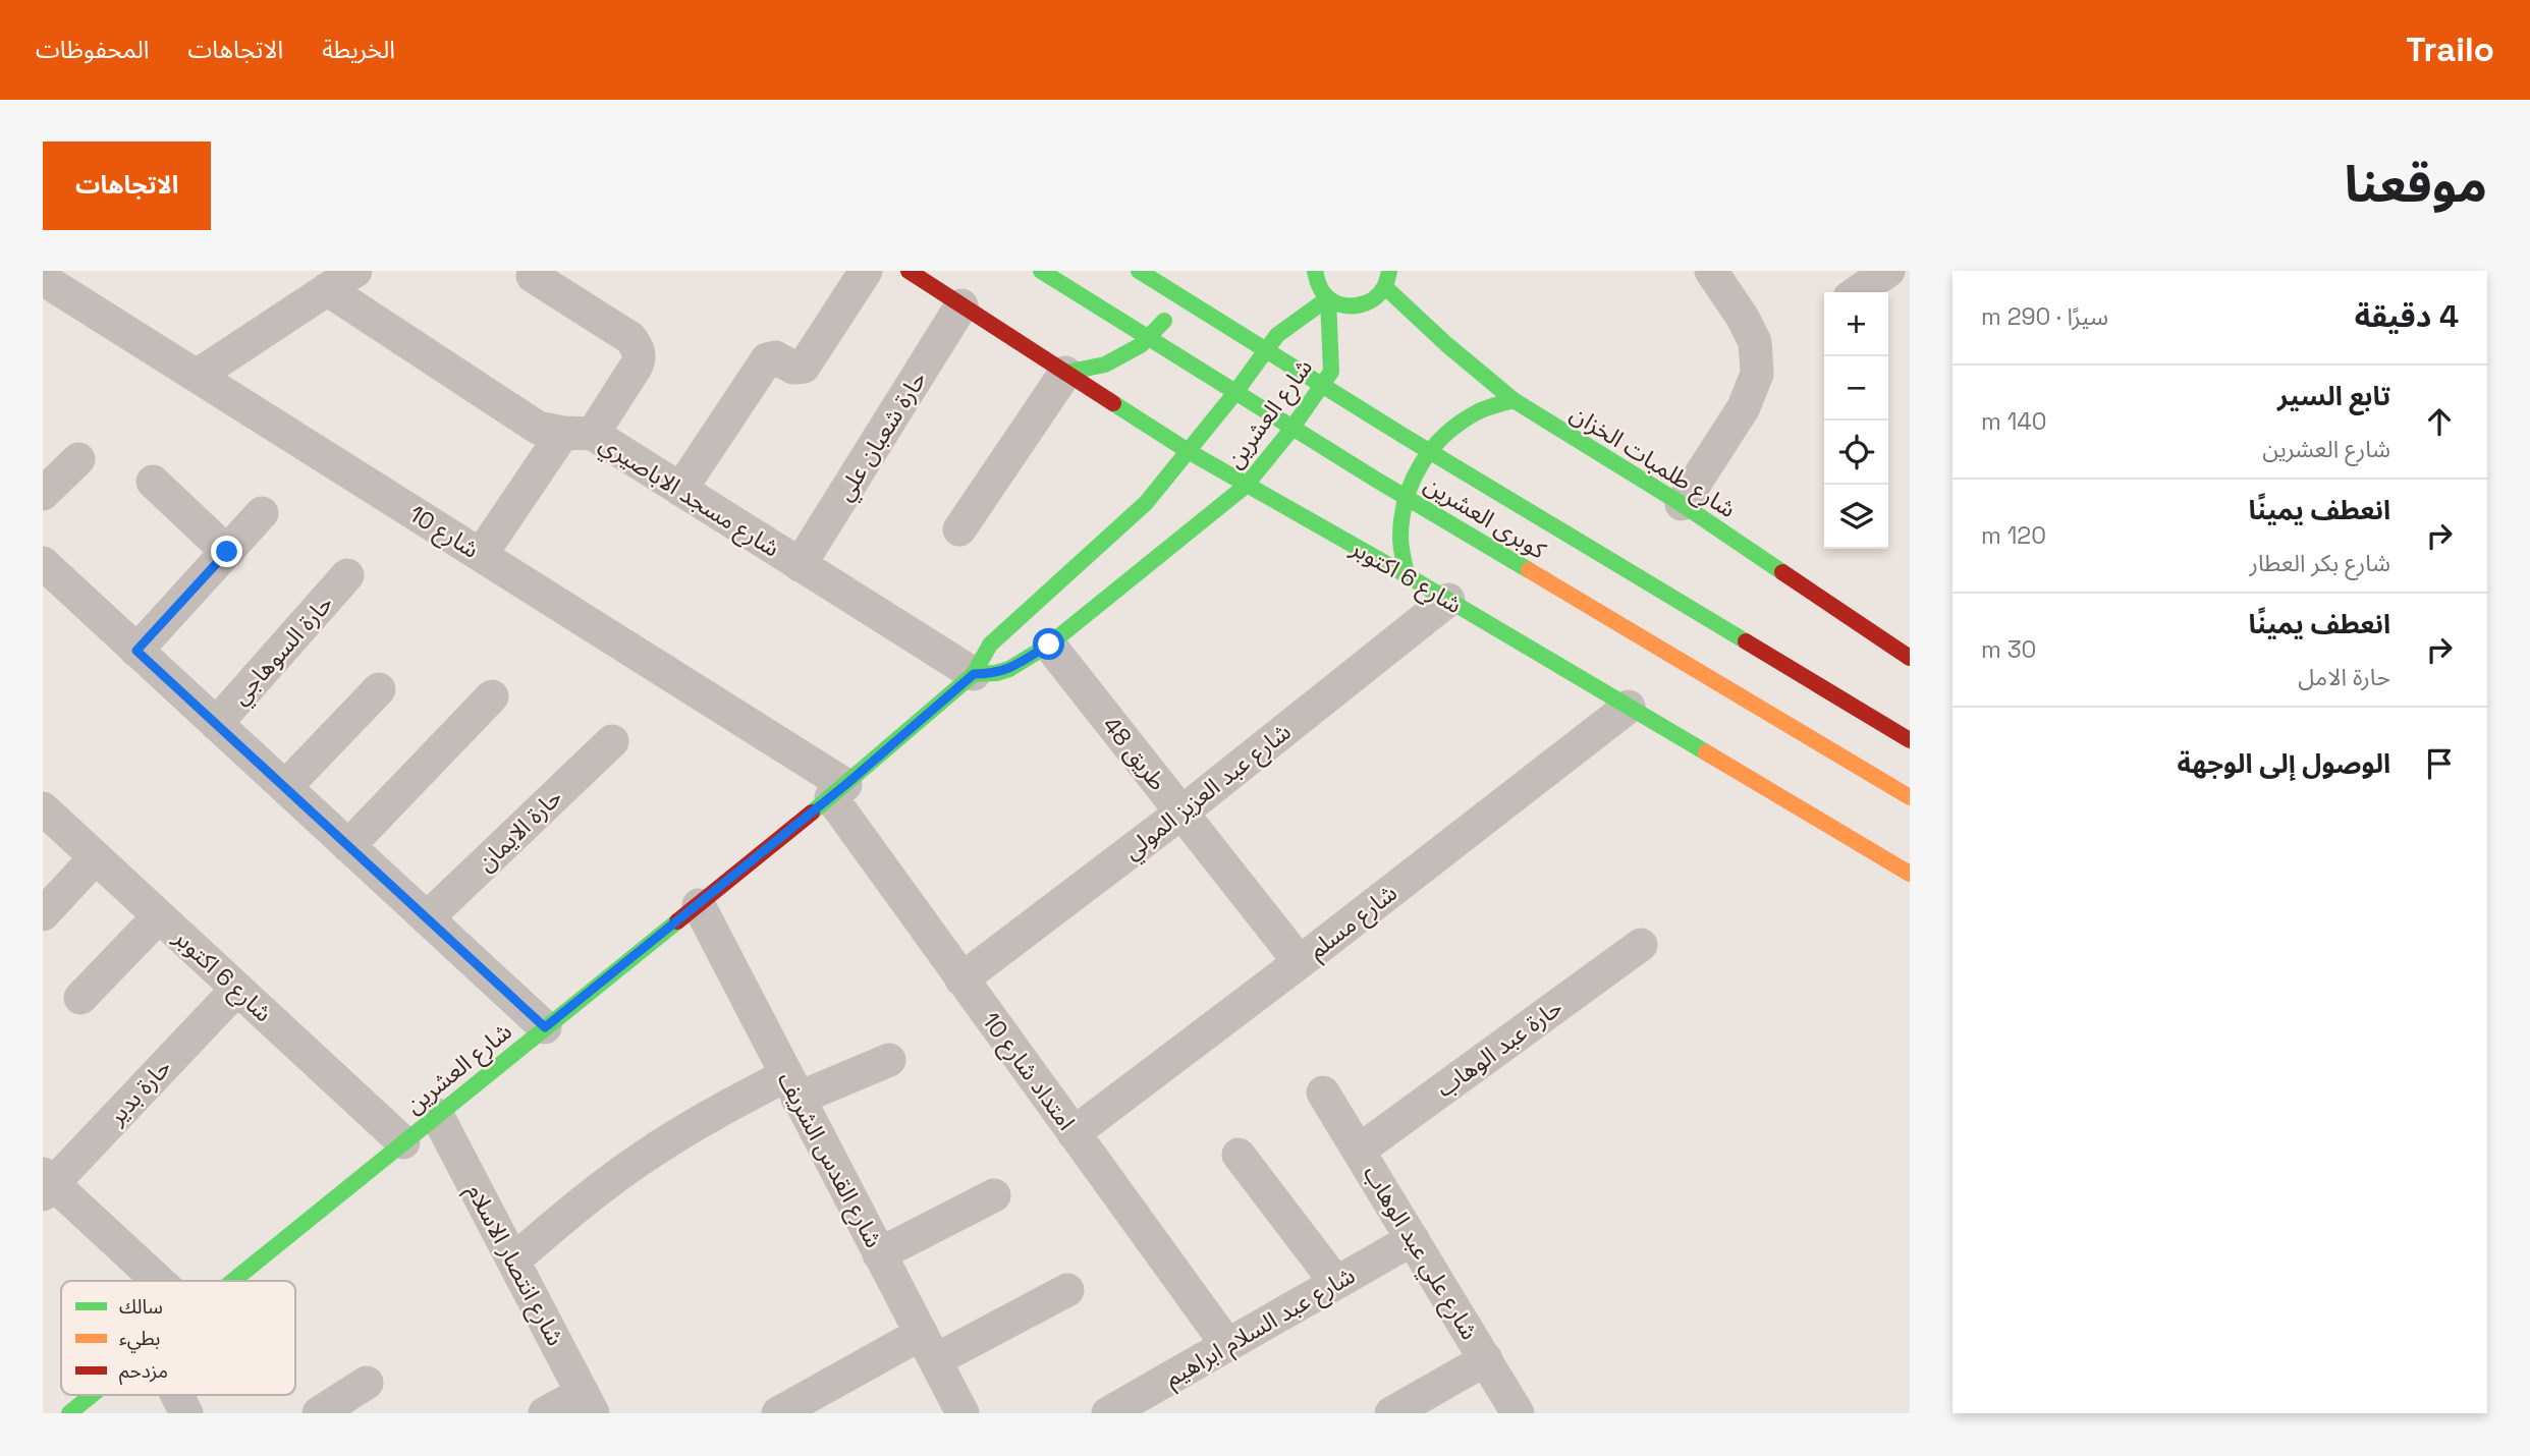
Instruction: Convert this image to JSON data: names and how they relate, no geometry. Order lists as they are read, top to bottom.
{
  "streets": {
    "main road": [
      "شارع العشرين",
      "شارع طلمبات الخزان",
      "كوبرى العشرين",
      "شارع 6 اكتوبر"
    ],
    "street": [
      "حارة شعبان علي",
      "شارع مسجد الاباصيري",
      "شارع 10",
      "حارة السوهاجي",
      "طريق 48",
      "شارع عبد العزيز المولي",
      "حارة الايمان",
      "شارع مسلم",
      "حارة عبد الوهاب",
      "امتداد شارع 10",
      "حارة بدير",
      "شارع القدس الشريف",
      "شارع علي عبد الوهاب",
      "شارع انتصار الاسلام",
      "شارع عبد السلام ابراهيم"
    ]
  },
  "crossings": [
    ["شارع العشرين", "شارع مسجد الاباصيري"],
    ["شارع العشرين", "شارع 10"],
    ["شارع العشرين", "شارع 6 اكتوبر"],
    ["شارع العشرين", "طريق 48"],
    ["شارع العشرين", "امتداد شارع 10"],
    ["شارع العشرين", "شارع القدس الشريف"],
    ["شارع العشرين", "شارع انتصار الاسلام"],
    ["حارة شعبان علي", "شارع مسجد الاباصيري"],
    ["حارة شعبان علي", "شارع 6 اكتوبر"],
    ["شارع 10", "امتداد شارع 10"],
    ["شارع 6 اكتوبر", "شارع عبد العزيز المولي"],
    ["شارع 6 اكتوبر", "شارع مسلم"],
    ["شارع 6 اكتوبر", "حارة بدير"],
    ["طريق 48", "شارع عبد العزيز المولي"],
    ["طريق 48", "شارع مسلم"],
    ["شارع عبد العزيز المولي", "امتداد شارع 10"],
    ["شارع مسلم", "امتداد شارع 10"],
    ["حارة عبد الوهاب", "شارع علي عبد الوهاب"],
    ["امتداد شارع 10", "شارع عبد السلام ابراهيم"],
    ["شارع علي عبد الوهاب", "شارع عبد السلام ابراهيم"]
  ],
  "legend": ["سالك", "بطيء", "مزدحم"],
  "page": {
    "header": "Trailo",
    "nav": ["الخريطة", "الاتجاهات", "المحفوظات"],
    "title": "موقعنا",
    "buttons": "الاتجاهات",
    "heading": ["4 دقيقة", "سيرًا · 290 m"],
    "map_buttons": ["+", "−"],
    "list": [
      ["تابع السير", "شارع العشرين", "140 m"],
      ["انعطف يمينًا", "شارع بكر العطار", "120 m"],
      ["انعطف يمينًا", "حارة الامل", "30 m"],
      "الوصول إلى الوجهة"
    ]
  }
}
